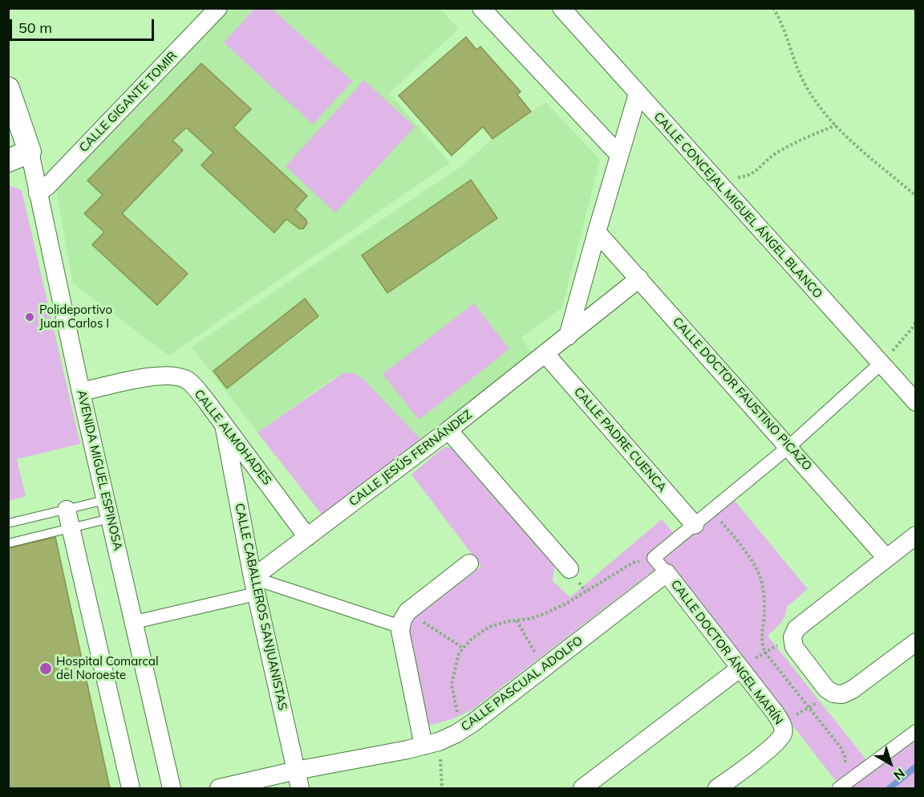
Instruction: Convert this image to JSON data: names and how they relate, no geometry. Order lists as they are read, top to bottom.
{
  "streets": {
    "street": [
      "CALLE GIGANTE TOMIR",
      "CALLE CONCEJAL MIGUEL ÁNGEL BLANCO",
      "CALLE DOCTOR FAUSTINO PICAZO",
      "CALLE ALMOHADES",
      "CALLE PADRE CUENCA",
      "CALLE JESÚS FERNÁNDEZ",
      "AVENIDA MIGUEL ESPINOSA",
      "CALLE CABALLEROS SANJUANISTAS",
      "CALLE DOCTOR ÁNGEL MARÍN",
      "CALLE PASCUAL ADOLFO"
    ]
  },
  "crossings": [
    ["CALLE GIGANTE TOMIR", "AVENIDA MIGUEL ESPINOSA"],
    ["CALLE DOCTOR FAUSTINO PICAZO", "CALLE JESÚS FERNÁNDEZ"],
    ["CALLE ALMOHADES", "CALLE JESÚS FERNÁNDEZ"],
    ["CALLE ALMOHADES", "AVENIDA MIGUEL ESPINOSA"],
    ["CALLE ALMOHADES", "CALLE CABALLEROS SANJUANISTAS"],
    ["CALLE PADRE CUENCA", "CALLE JESÚS FERNÁNDEZ"],
    ["CALLE JESÚS FERNÁNDEZ", "CALLE CABALLEROS SANJUANISTAS"],
    ["CALLE CABALLEROS SANJUANISTAS", "CALLE PASCUAL ADOLFO"],
    ["CALLE DOCTOR ÁNGEL MARÍN", "CALLE PASCUAL ADOLFO"]
  ],
  "places": ["Polideportivo Juan Carlos I", "Hospital Comarcal del Noroeste"],
  "scale_bar": "50 m",
  "north": "bottom right"
}
